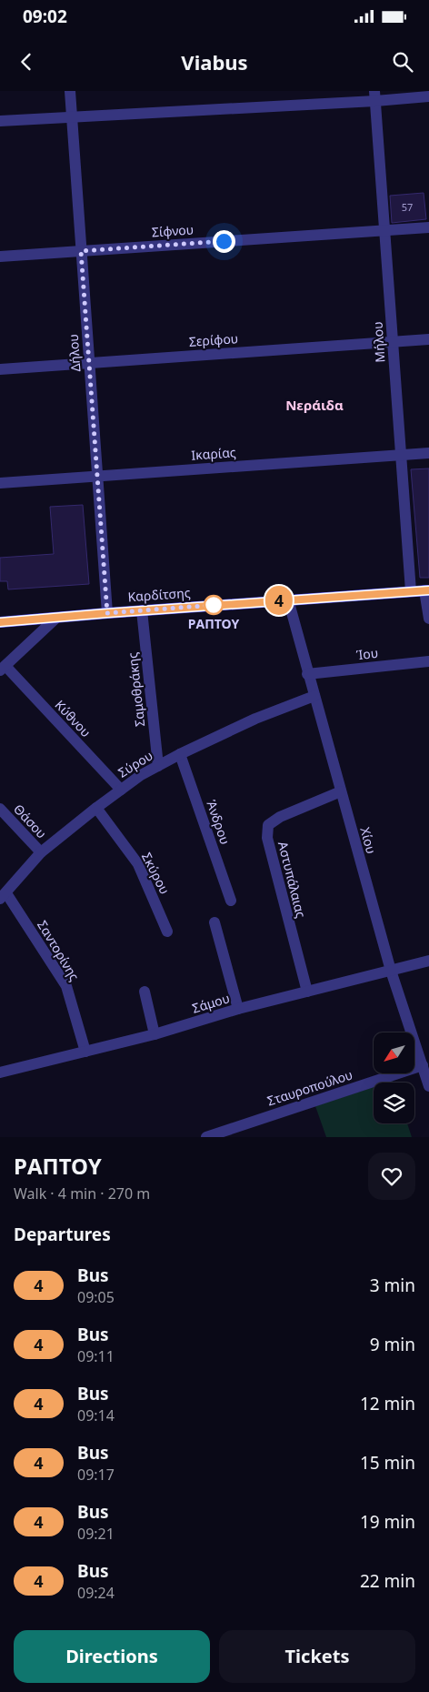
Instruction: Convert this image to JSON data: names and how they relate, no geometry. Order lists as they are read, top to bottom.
{
  "streets": {
    "main road": ["Καρδίτσης"],
    "street": [
      "Σίφνου",
      "Σερίφου",
      "Μήλου",
      "Δήλου",
      "Ικαρίας",
      "Ίου",
      "Σαμοθράκης",
      "Κύθνου",
      "Σύρου",
      "Θάσου",
      "Άνδρου",
      "Χίου",
      "Σκύρου",
      "Αστυπάλαιας",
      "Σαντορίνης",
      "Σάμου",
      "Σταυροπούλου"
    ]
  },
  "crossings": [
    ["Σίφνου", "Μήλου"],
    ["Σίφνου", "Δήλου"],
    ["Σερίφου", "Μήλου"],
    ["Σερίφου", "Δήλου"],
    ["Μήλου", "Ικαρίας"],
    ["Μήλου", "Καρδίτσης"],
    ["Δήλου", "Ικαρίας"],
    ["Δήλου", "Καρδίτσης"],
    ["Καρδίτσης", "Σαμοθράκης"],
    ["Καρδίτσης", "Χίου"],
    ["Ίου", "Χίου"],
    ["Σαμοθράκης", "Σύρου"],
    ["Κύθνου", "Σύρου"],
    ["Σύρου", "Θάσου"],
    ["Σύρου", "Άνδρου"],
    ["Σύρου", "Χίου"],
    ["Σύρου", "Σκύρου"],
    ["Σύρου", "Σαντορίνης"],
    ["Χίου", "Αστυπάλαιας"],
    ["Χίου", "Σάμου"],
    ["Χίου", "Σταυροπούλου"],
    ["Αστυπάλαιας", "Σάμου"],
    ["Σαντορίνης", "Σάμου"]
  ],
  "districts": ["Νεράιδα"],
  "places": ["ΡΑΠΤΟΥ"],
  "lines": ["bus line 4"],
  "house_numbers": ["57"],
  "north": "bottom left",
  "page": {
    "status": "09:02",
    "header": "Viabus",
    "on_map": "4",
    "heading": [
      ["ΡΑΠΤΟΥ", "Walk · 4 min · 270 m"],
      "Departures"
    ],
    "list": [
      {
        "mark": "4",
        "name": "Bus",
        "note": "09:05",
        "value": "3 min"
      },
      {
        "mark": "4",
        "name": "Bus",
        "note": "09:11",
        "value": "9 min"
      },
      {
        "mark": "4",
        "name": "Bus",
        "note": "09:14",
        "value": "12 min"
      },
      {
        "mark": "4",
        "name": "Bus",
        "note": "09:17",
        "value": "15 min"
      },
      {
        "mark": "4",
        "name": "Bus",
        "note": "09:21",
        "value": "19 min"
      },
      {
        "mark": "4",
        "name": "Bus",
        "note": "09:24",
        "value": "22 min"
      }
    ],
    "buttons": ["Directions", "Tickets"]
  }
}
